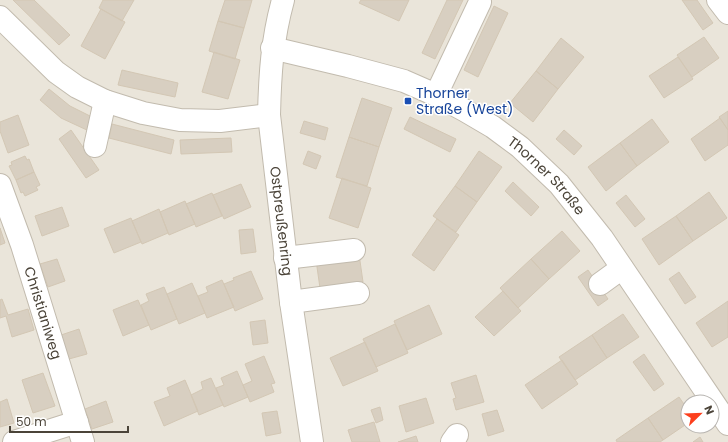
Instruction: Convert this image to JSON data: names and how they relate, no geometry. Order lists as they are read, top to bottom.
{
  "streets": {
    "street": ["Thorner Straße", "Ostpreußenring", "Christianiweg"]
  },
  "crossings": [
    ["Thorner Straße", "Ostpreußenring"]
  ],
  "places": {
    "transit": ["Thorner Straße (West)"]
  },
  "scale_bar": "50 m",
  "north": "top right"
}
